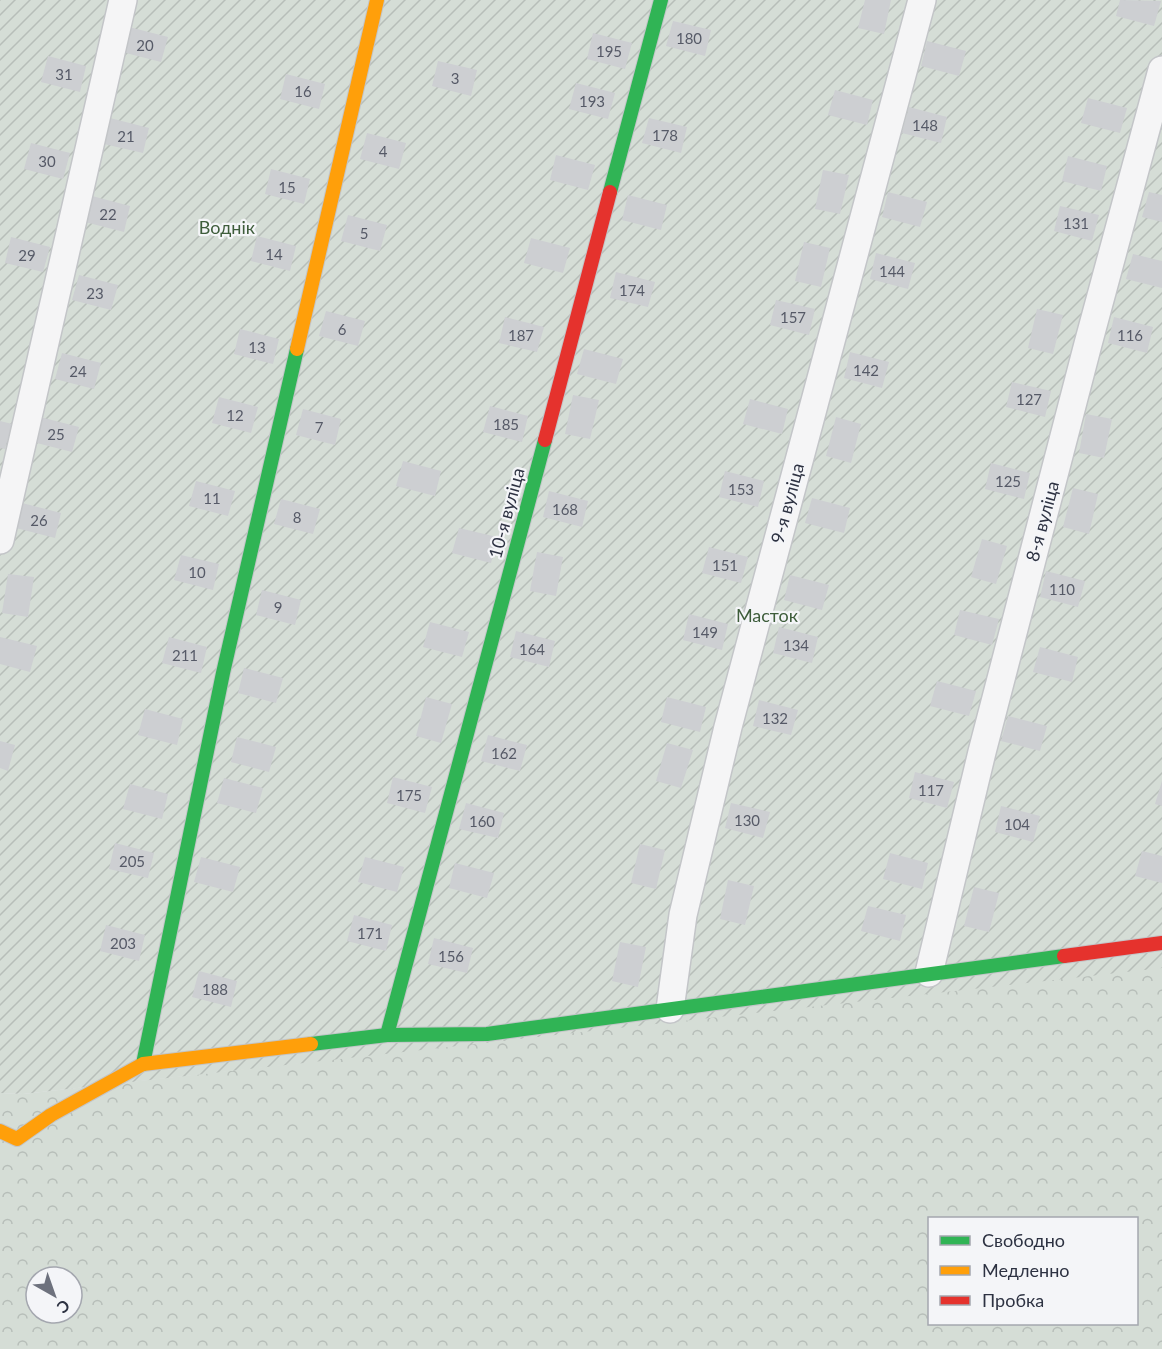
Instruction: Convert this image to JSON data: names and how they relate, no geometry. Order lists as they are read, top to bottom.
{
  "streets": {
    "street": ["9-я вуліца", "10-я вуліца", "8-я вуліца"]
  },
  "parks": ["Воднік", "Масток"],
  "house_numbers": [
    "180",
    "20",
    "195",
    "31",
    "3",
    "16",
    "193",
    "148",
    "178",
    "21",
    "4",
    "30",
    "15",
    "22",
    "131",
    "5",
    "14",
    "29",
    "144",
    "174",
    "23",
    "157",
    "6",
    "187",
    "116",
    "13",
    "142",
    "24",
    "127",
    "12",
    "185",
    "7",
    "25",
    "125",
    "153",
    "11",
    "168",
    "8",
    "26",
    "151",
    "10",
    "110",
    "9",
    "149",
    "134",
    "164",
    "211",
    "132",
    "162",
    "117",
    "175",
    "130",
    "160",
    "104",
    "205",
    "171",
    "203",
    "156",
    "188"
  ],
  "legend": ["Свободно", "Медленно", "Пробка"],
  "north": "bottom right"
}
